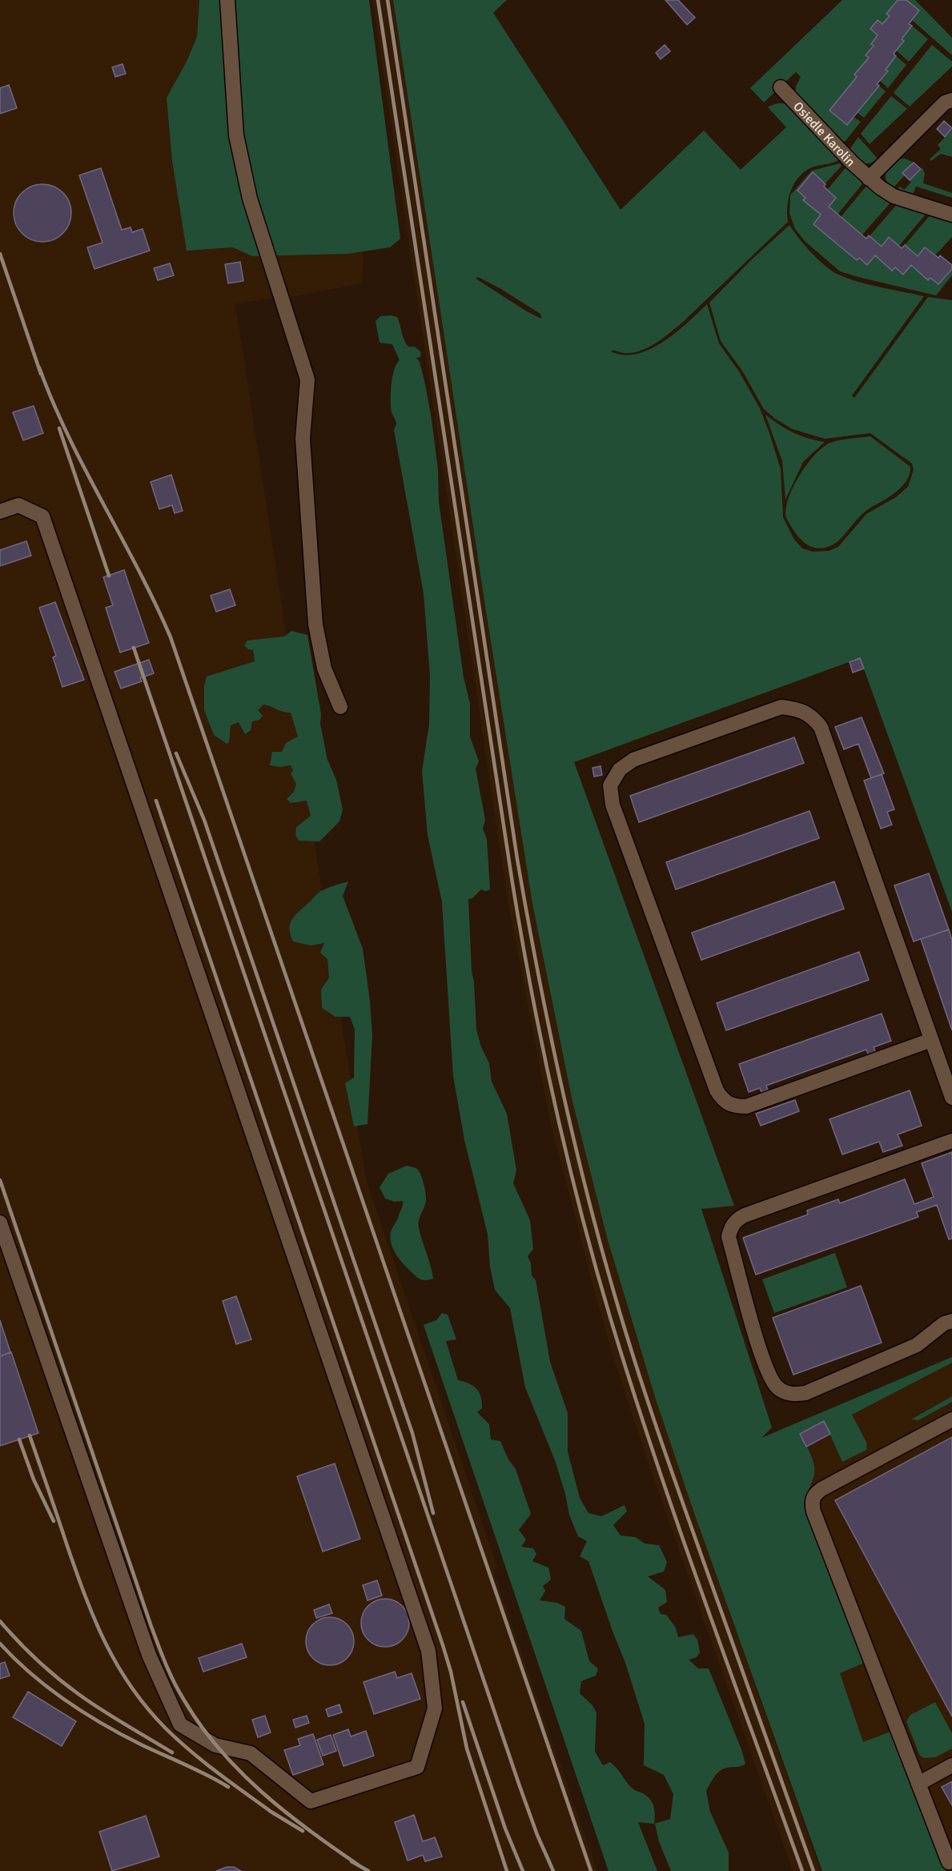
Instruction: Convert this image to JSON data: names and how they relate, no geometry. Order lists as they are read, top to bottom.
{
  "streets": {
    "street": ["Osiedle Karolin"]
  }
}
